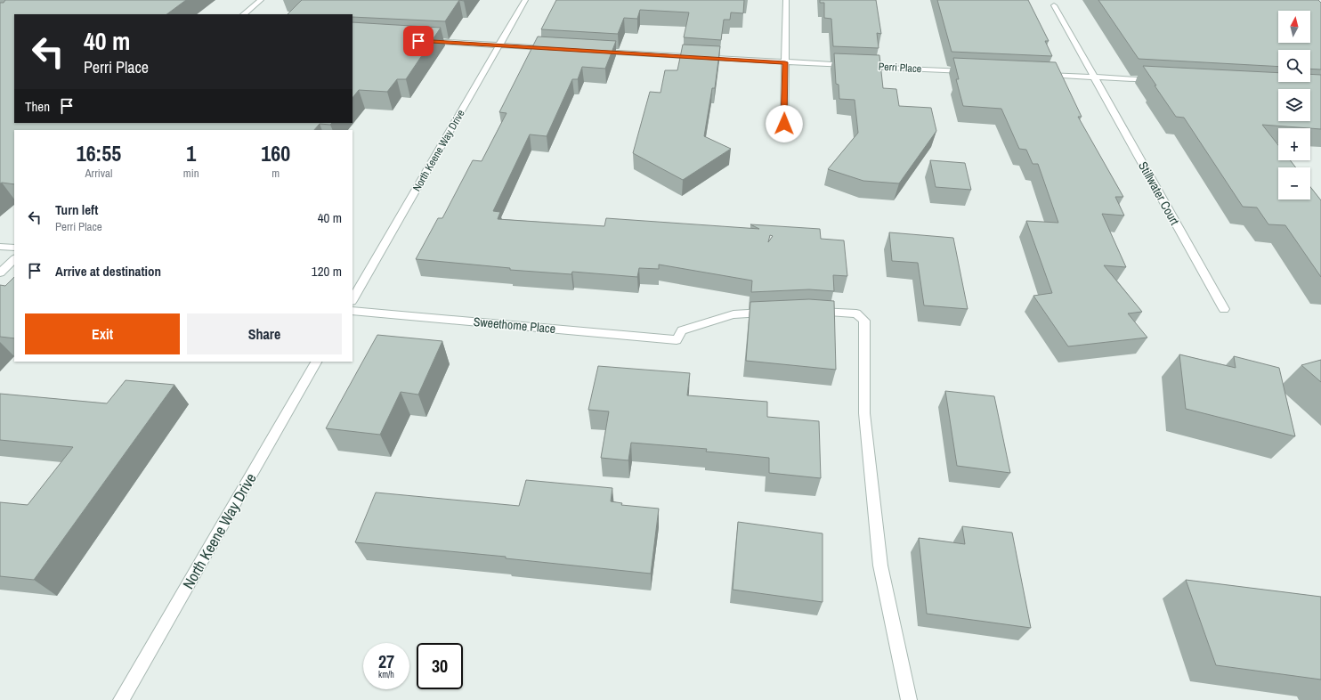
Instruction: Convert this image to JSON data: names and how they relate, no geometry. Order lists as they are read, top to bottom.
{
  "streets": {
    "street": [
      "Perri Place",
      "North Keene Way Drive",
      "Stillwater Court",
      "Sweethome Place"
    ]
  },
  "north": "top",
  "page": {
    "map_buttons": ["+", "−"],
    "turn": ["40 m", "Perri Place"],
    "then": "Then",
    "eta": [
      "16:55",
      "Arrival",
      "1",
      "min",
      "160",
      "m"
    ],
    "list": [
      {
        "name": "Turn left",
        "note": "Perri Place",
        "value": "40 m"
      },
      {
        "name": "Arrive at destination",
        "value": "120 m"
      }
    ],
    "buttons": ["Exit", "Share"],
    "speed": "27 km/h",
    "limit": "30"
  }
}
